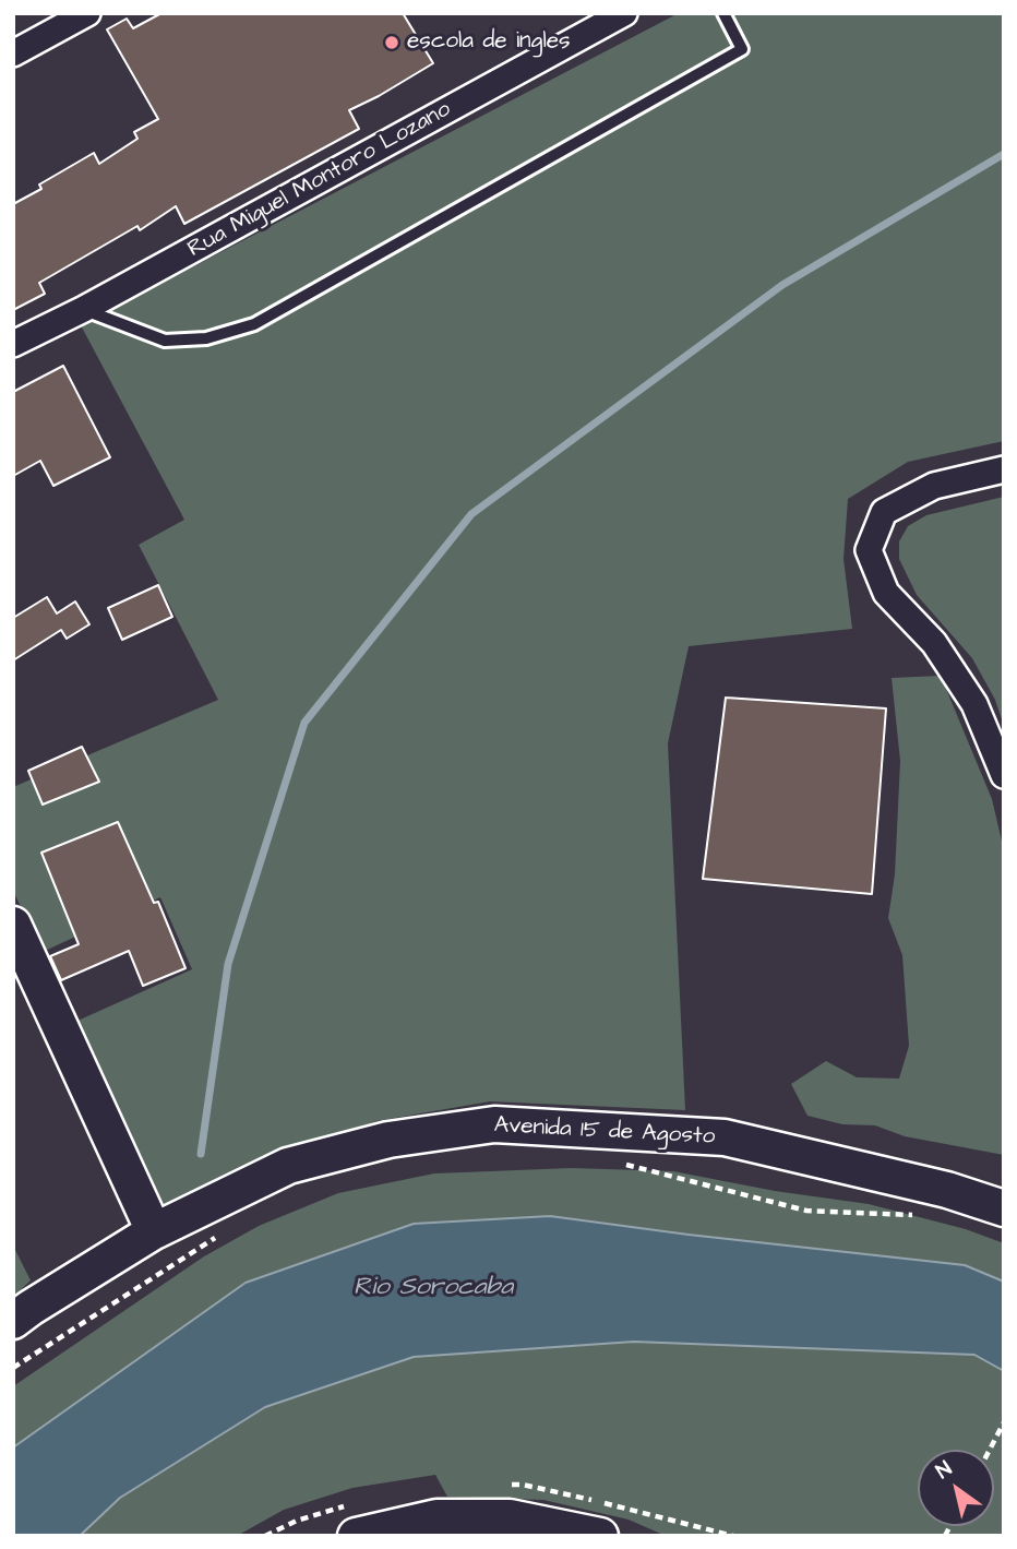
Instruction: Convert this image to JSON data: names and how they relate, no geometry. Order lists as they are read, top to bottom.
{
  "streets": {
    "main road": ["Avenida 15 de Agosto"],
    "street": ["Rua Miguel Montoro Lozano"]
  },
  "water": ["Rio Sorocaba"],
  "places": ["escola de ingles"],
  "north": "top left"
}
